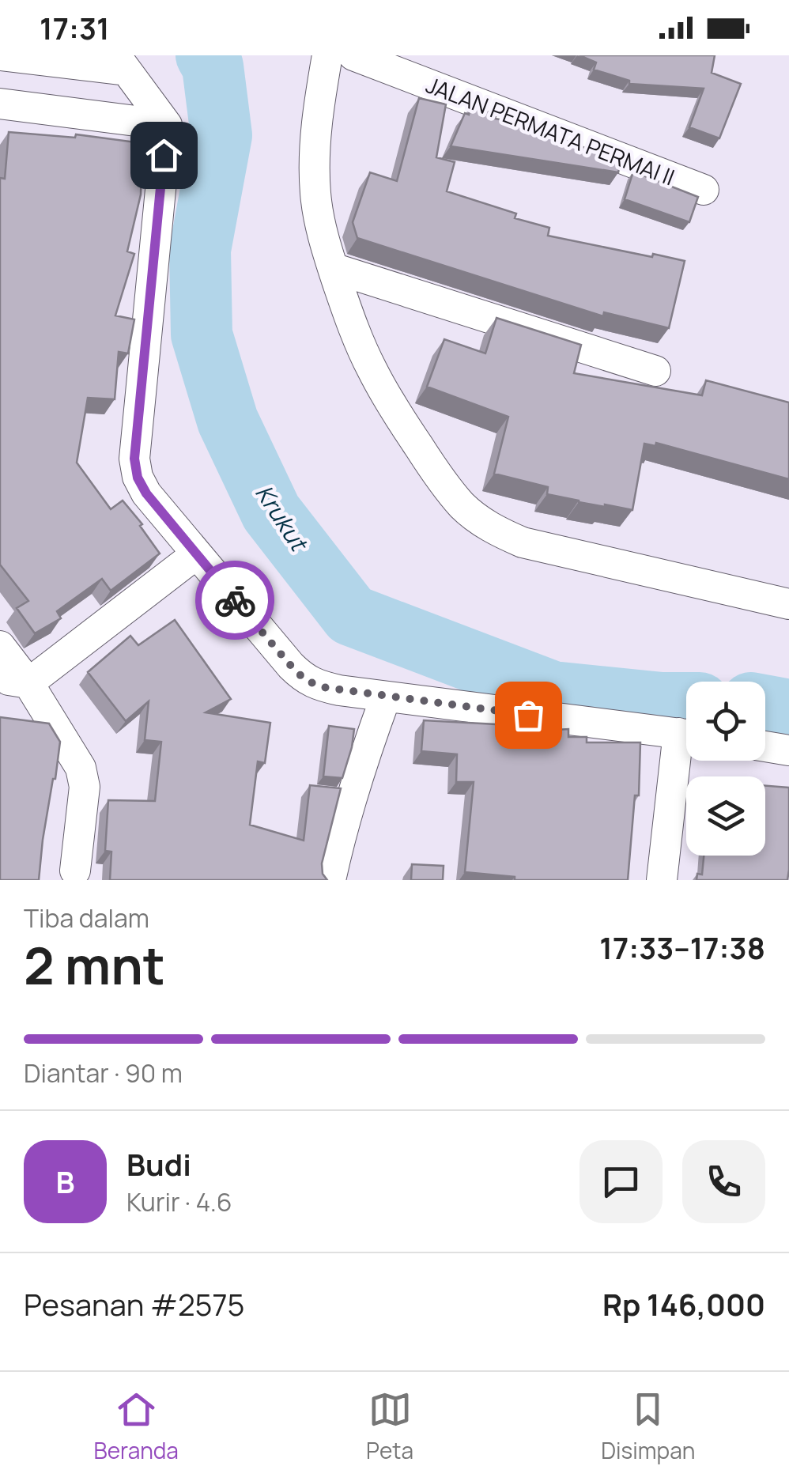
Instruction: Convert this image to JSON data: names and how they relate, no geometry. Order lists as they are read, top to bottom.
{
  "streets": {
    "street": ["JALAN PERMATA PERMAI II"]
  },
  "water": ["Krukut"],
  "page": {
    "status": "17:31",
    "heading": ["2 mnt", "Tiba dalam", "17:33–17:38"],
    "panel": [
      "Budi",
      "Kurir · 4.6",
      "Pesanan #2575",
      "Rp 146,000"
    ],
    "bar": "Diantar · 90 m",
    "round": "B",
    "tabs": ["Beranda", "Peta", "Disimpan"]
  }
}
